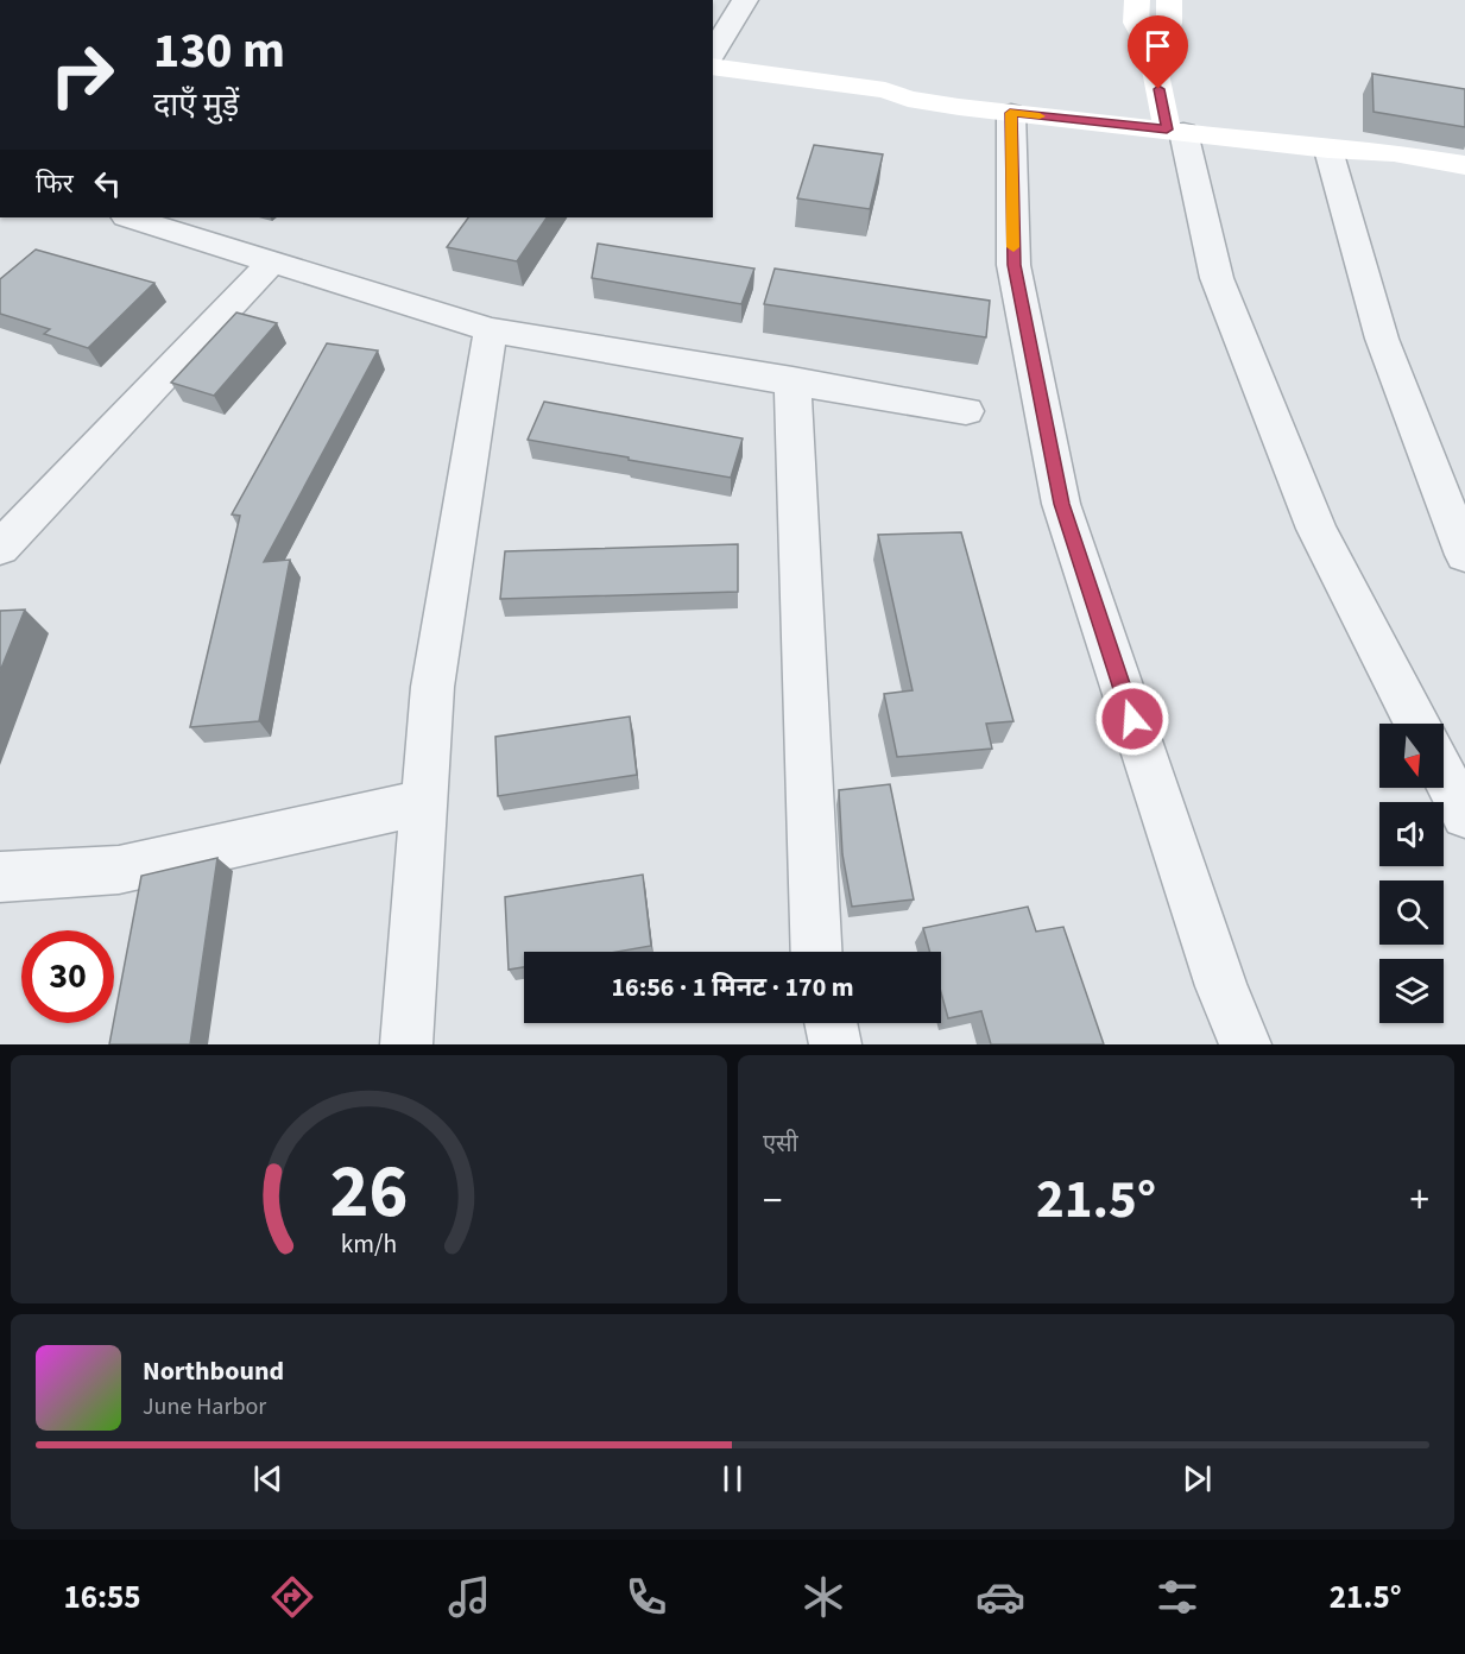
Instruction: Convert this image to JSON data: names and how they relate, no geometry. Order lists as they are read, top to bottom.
{
  "north": "bottom",
  "page": {
    "turn": ["130 m", "दाएँ मुड़ें"],
    "then": "फिर",
    "limit": "30",
    "trip": "16:56 · 1 मिनट · 170 m",
    "tile": "एसी",
    "heat": ["−", "21.5°", "+"],
    "song": ["Northbound", "June Harbor"],
    "tabs": ["16:55", "21.5°"],
    "gauge": ["26", "km/h"]
  }
}
